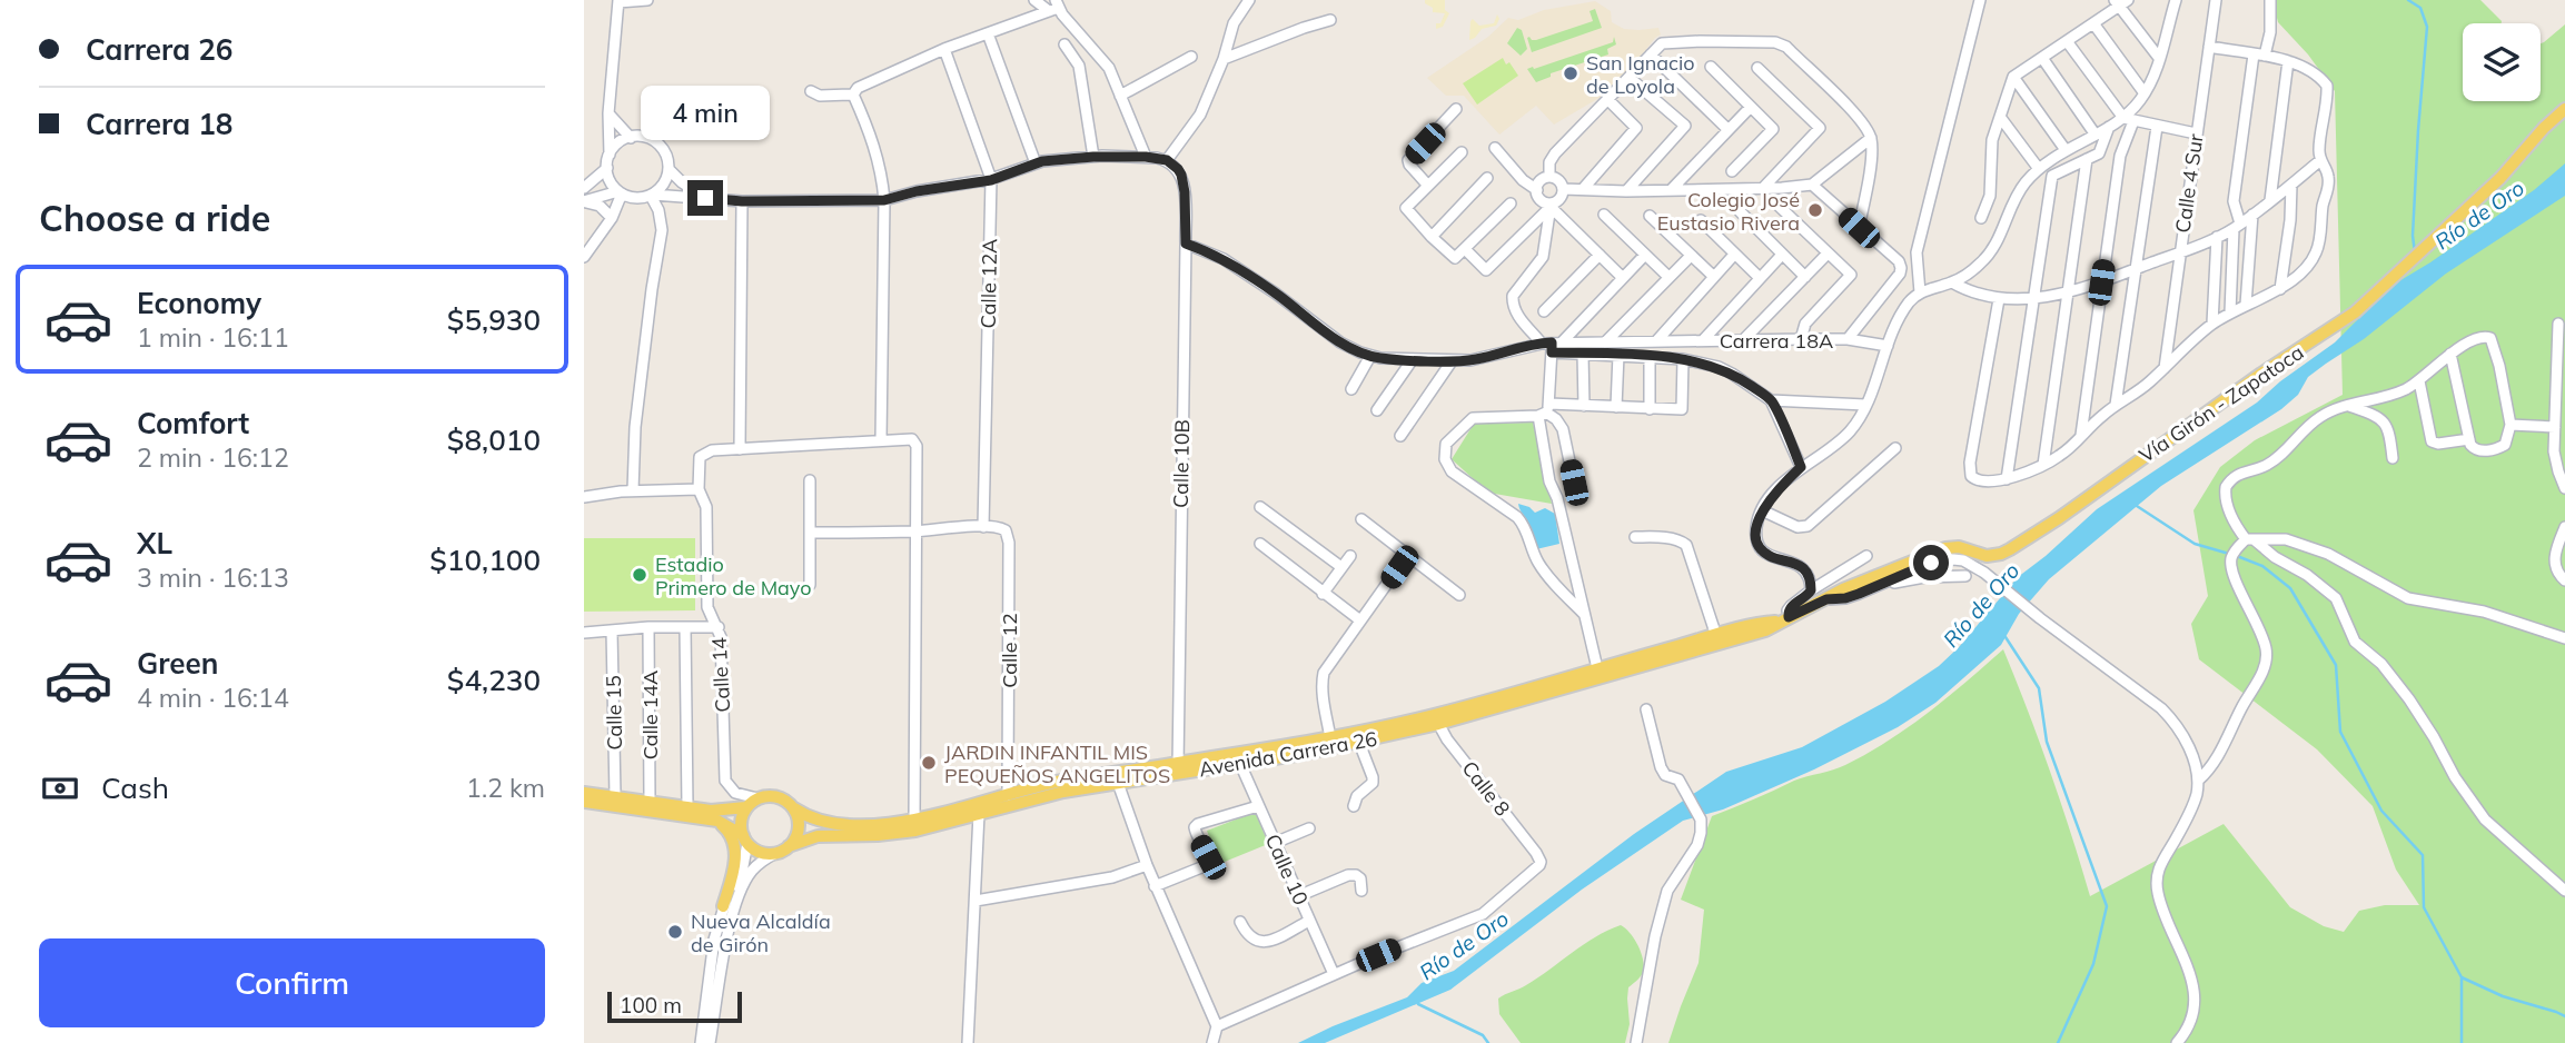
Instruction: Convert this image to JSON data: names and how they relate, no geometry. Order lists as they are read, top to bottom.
{
  "streets": {
    "main road": ["Vía Girón - Zapatoca", "Avenida Carrera 26"],
    "street": [
      "Calle 4 Sur",
      "Calle 12A",
      "Carrera 18A",
      "Calle 10B",
      "Calle 12",
      "Calle 14",
      "Calle 15",
      "Calle 14A",
      "Calle 8",
      "Calle 10"
    ]
  },
  "crossings": [
    ["Calle 12A", "Calle 12"],
    ["Carrera 18A", "Calle 10B"],
    ["Vía Girón - Zapatoca", "Avenida Carrera 26"],
    ["Calle 10B", "Avenida Carrera 26"],
    ["Calle 12", "Avenida Carrera 26"],
    ["Calle 14", "Avenida Carrera 26"],
    ["Avenida Carrera 26", "Calle 8"],
    ["Avenida Carrera 26", "Calle 10"],
    ["Calle 8", "Calle 10"]
  ],
  "water": ["Río de Oro"],
  "places": [
    "San Ignacio de Loyola",
    "Colegio José Eustasio Rivera",
    "Estadio Primero de Mayo",
    "JARDIN INFANTIL MIS PEQUEÑOS ANGELITOS",
    "Nueva Alcaldía de Girón"
  ],
  "scale_bar": "100 m",
  "page": {
    "banner": ["Carrera 26", "Carrera 18"],
    "bubble": "4 min",
    "heading": "Choose a ride",
    "list": [
      {
        "name": "Economy",
        "note": "1 min · 16:11",
        "value": "$5,930"
      },
      {
        "name": "Comfort",
        "note": "2 min · 16:12",
        "value": "$8,010"
      },
      {
        "name": "XL",
        "note": "3 min · 16:13",
        "value": "$10,100"
      },
      {
        "name": "Green",
        "note": "4 min · 16:14",
        "value": "$4,230"
      }
    ],
    "pay": ["Cash", "1.2 km"],
    "buttons": "Confirm",
    "scale": "100 m"
  }
}
